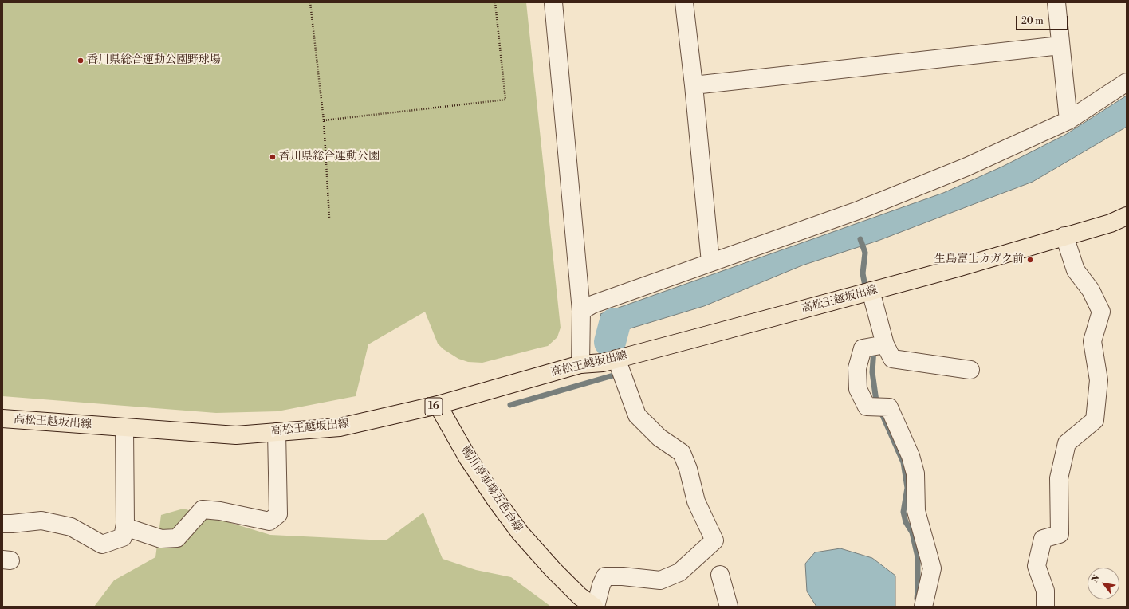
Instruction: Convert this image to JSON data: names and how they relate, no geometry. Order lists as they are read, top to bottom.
{
  "streets": {
    "main road": ["高松王越坂出線", "16", "鴨川停車場五色台線"]
  },
  "crossings": [
    ["高松王越坂出線", "鴨川停車場五色台線"]
  ],
  "places": ["香川県総合運動公園野球場", "香川県総合運動公園", "生島富士カガク前"],
  "scale_bar": "20 m",
  "north": "top left"
}
